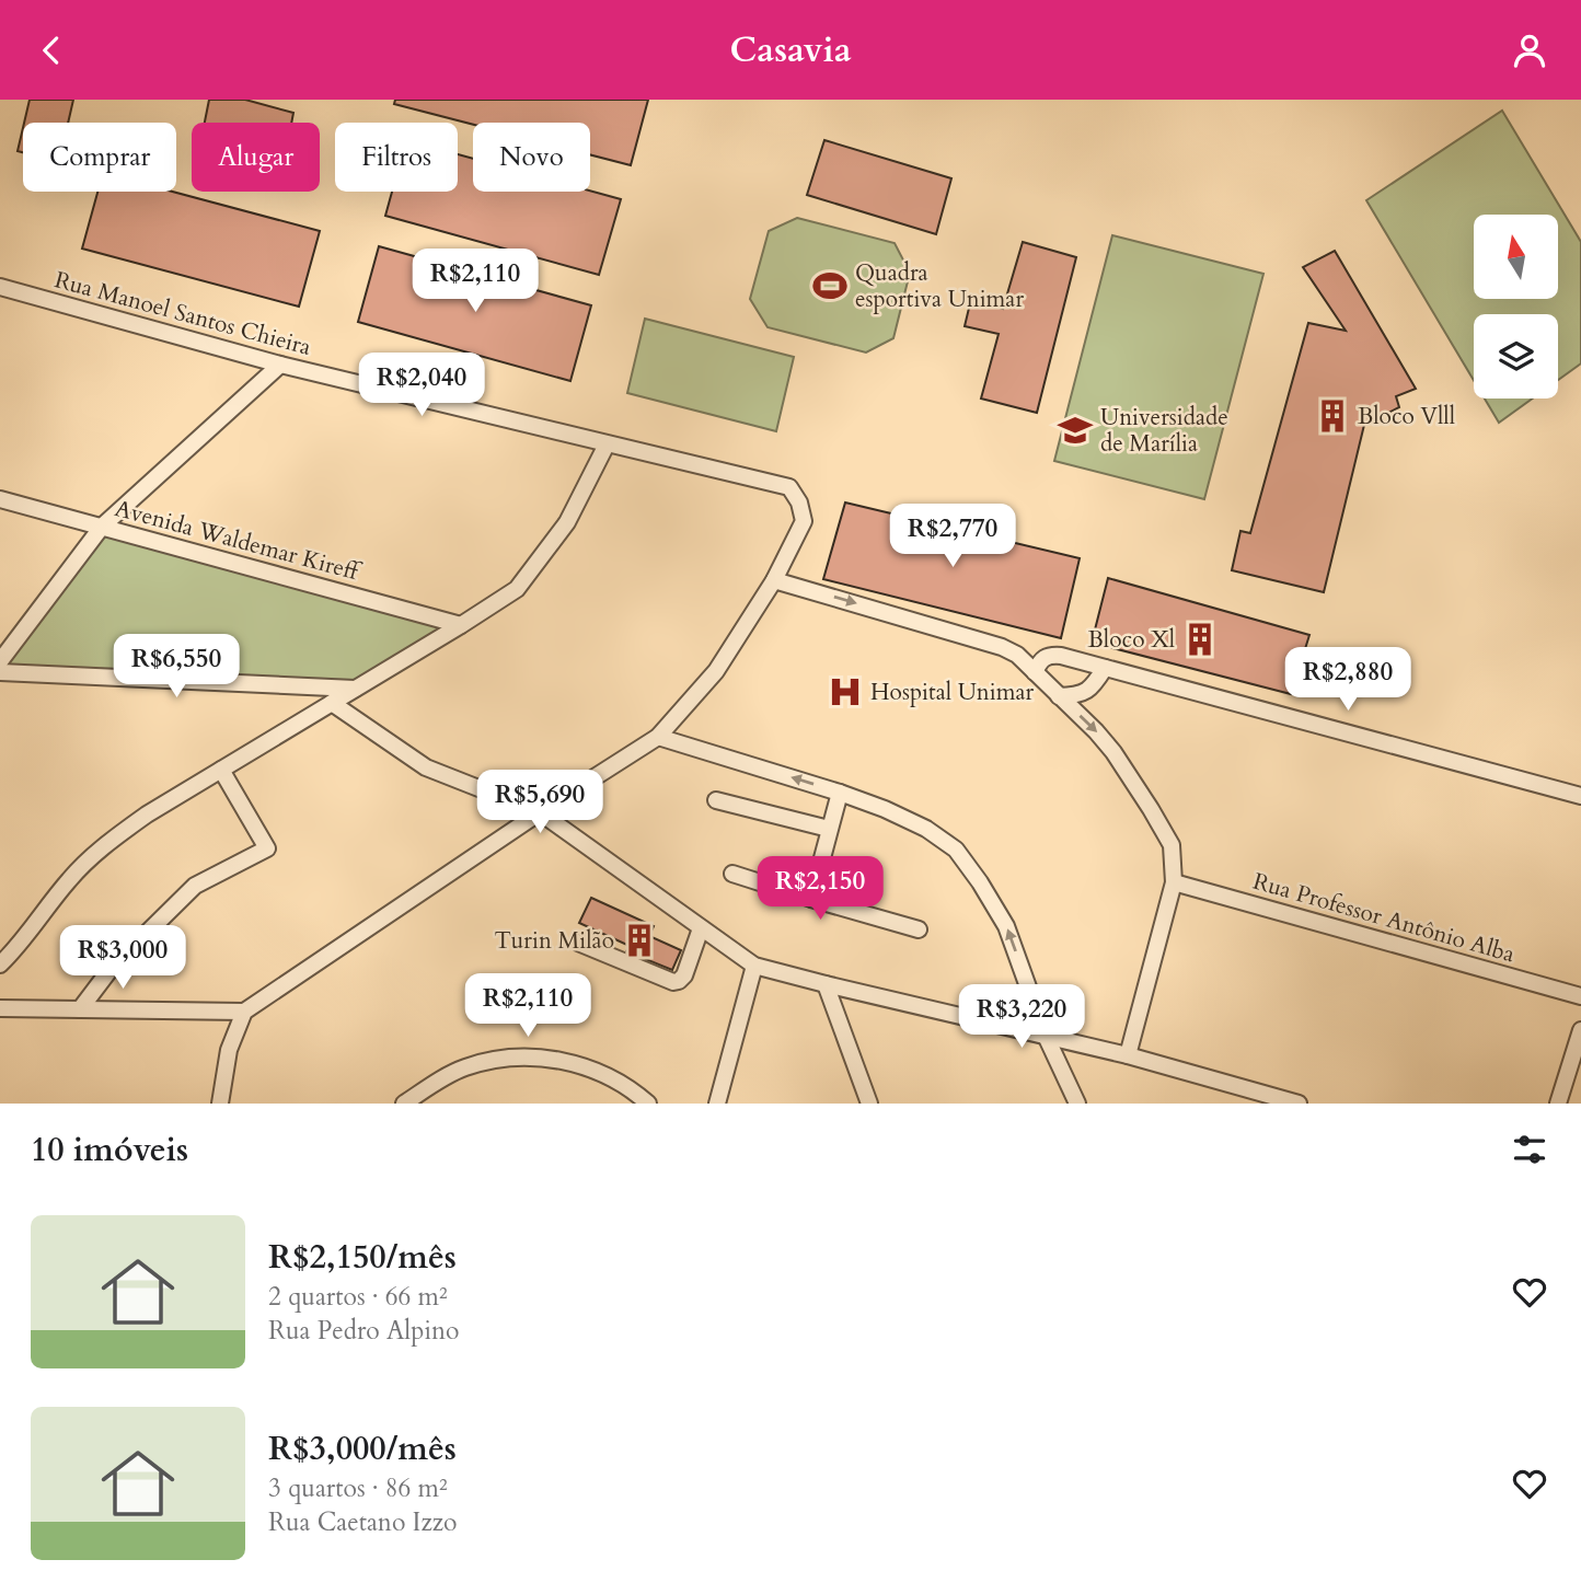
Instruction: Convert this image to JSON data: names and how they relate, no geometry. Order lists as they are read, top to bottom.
{
  "streets": {
    "street": ["Rua Manoel Santos Chieira", "Avenida Waldemar Kireff", "Rua Professor Antônio Alba"]
  },
  "places": {
    "sports": ["Quadra esportiva Unimar"],
    "building": ["Bloco Vlll", "Bloco Xl", "Turin Milão"],
    "school or university": ["Universidade de Marília"],
    "hospital": ["Hospital Unimar"]
  },
  "north": "top",
  "page": {
    "header": "Casavia",
    "chip": [
      "Comprar",
      "Alugar",
      "Filtros",
      "Novo"
    ],
    "price": [
      "R$2,110",
      "R$2,040",
      "R$2,770",
      "R$6,550",
      "R$2,880",
      "R$5,690",
      "R$2,150",
      "R$3,000",
      "R$2,110",
      "R$3,220"
    ],
    "heading": "10 imóveis",
    "list": [
      {
        "name": "R$2,150/mês",
        "note": "2 quartos · 66 m² · Rua Pedro Alpino"
      },
      {
        "name": "R$3,000/mês",
        "note": "3 quartos · 86 m² · Rua Caetano Izzo"
      }
    ]
  }
}
